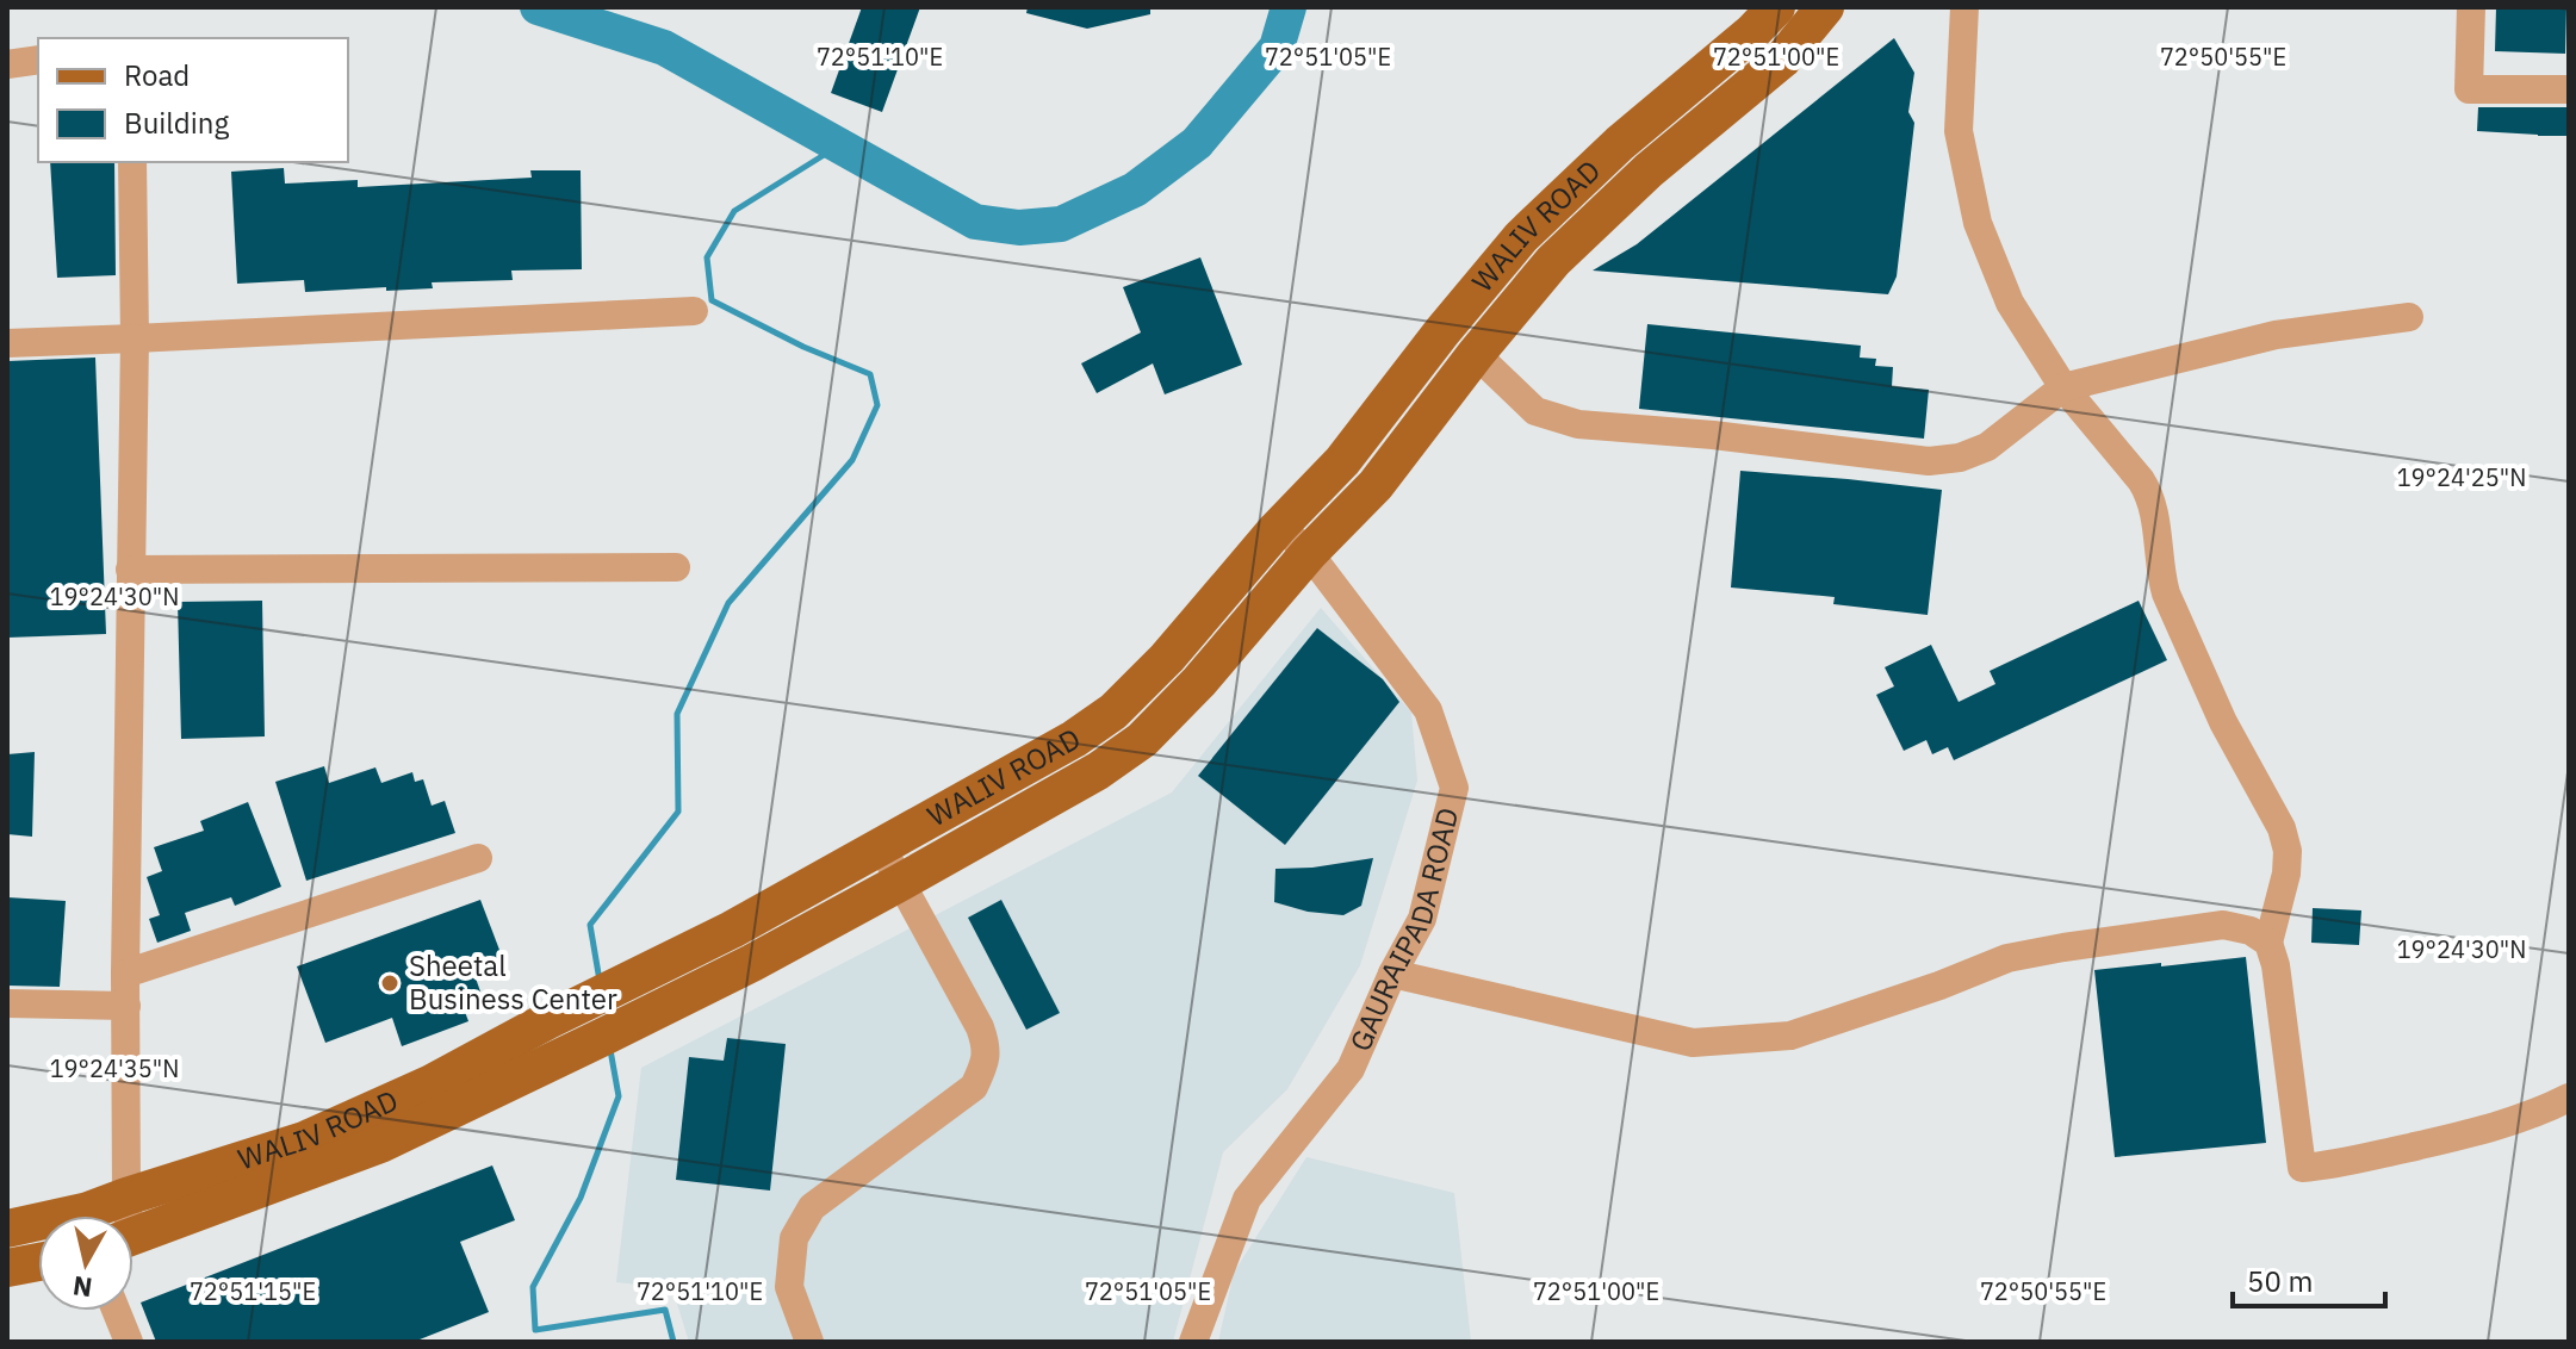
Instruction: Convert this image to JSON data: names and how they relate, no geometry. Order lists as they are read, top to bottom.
{
  "streets": {
    "main road": ["WALIV ROAD"],
    "street": ["GAURAIPADA ROAD"]
  },
  "crossings": [
    ["WALIV ROAD", "GAURAIPADA ROAD"]
  ],
  "places": ["Sheetal Business Center"],
  "legend": ["Road", "Building"],
  "scale_bar": "50 m",
  "north": "bottom",
  "coordinates": [
    "72°51'10\"E",
    "72°51'05\"E",
    "72°51'00\"E",
    "72°50'55\"E",
    "19°24'25\"N",
    "19°24'30\"N",
    "19°24'35\"N",
    "72°51'15\"E"
  ]
}
